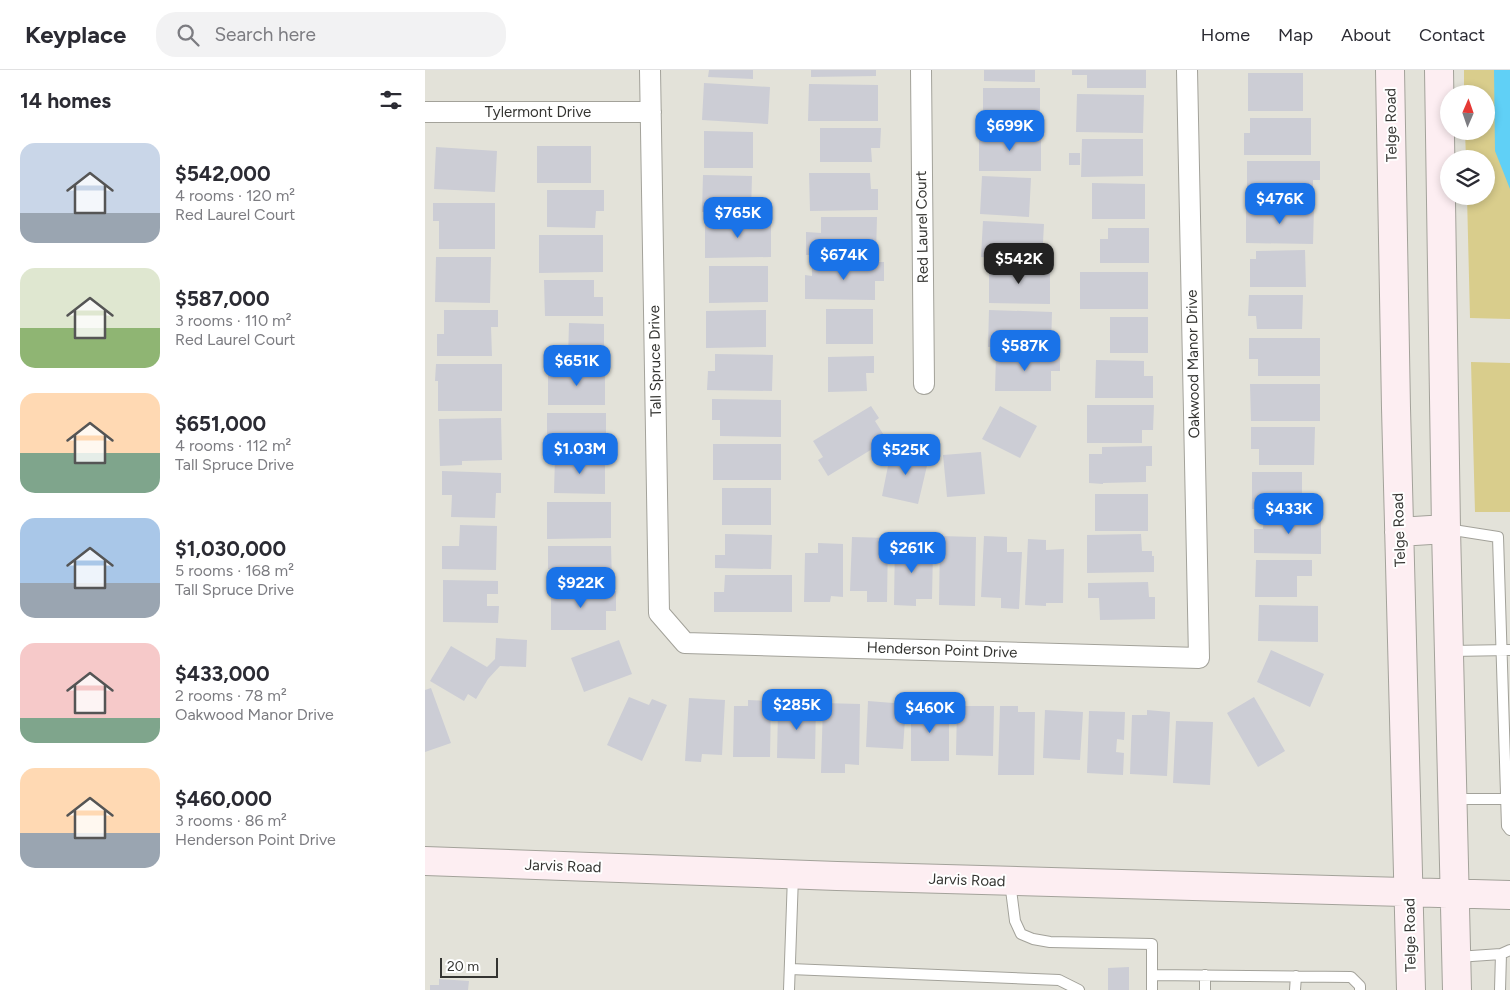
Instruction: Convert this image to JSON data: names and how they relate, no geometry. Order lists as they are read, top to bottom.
{
  "streets": {
    "main road": ["Telge Road", "Jarvis Road"],
    "street": [
      "Tylermont Drive",
      "Red Laurel Court",
      "Tall Spruce Drive",
      "Oakwood Manor Drive",
      "Henderson Point Drive"
    ]
  },
  "crossings": [
    ["Tylermont Drive", "Tall Spruce Drive"],
    ["Telge Road", "Jarvis Road"],
    ["Tall Spruce Drive", "Henderson Point Drive"],
    ["Oakwood Manor Drive", "Henderson Point Drive"]
  ],
  "scale_bar": "20 m",
  "north": "top",
  "page": {
    "header": "Keyplace",
    "search": "Search here",
    "nav": [
      "Home",
      "Map",
      "About",
      "Contact"
    ],
    "heading": "14 homes",
    "price": [
      "$699K",
      "$476K",
      "$765K",
      "$674K",
      "$542K",
      "$587K",
      "$651K",
      "$1.03M",
      "$525K",
      "$433K",
      "$261K",
      "$922K",
      "$285K",
      "$460K"
    ],
    "list": [
      {
        "name": "$542,000",
        "note": "4 rooms · 120 m² · Red Laurel Court"
      },
      {
        "name": "$587,000",
        "note": "3 rooms · 110 m² · Red Laurel Court"
      },
      {
        "name": "$651,000",
        "note": "4 rooms · 112 m² · Tall Spruce Drive"
      },
      {
        "name": "$1,030,000",
        "note": "5 rooms · 168 m² · Tall Spruce Drive"
      },
      {
        "name": "$433,000",
        "note": "2 rooms · 78 m² · Oakwood Manor Drive"
      },
      {
        "name": "$460,000",
        "note": "3 rooms · 86 m² · Henderson Point Drive"
      }
    ],
    "scale": "20 m"
  }
}
